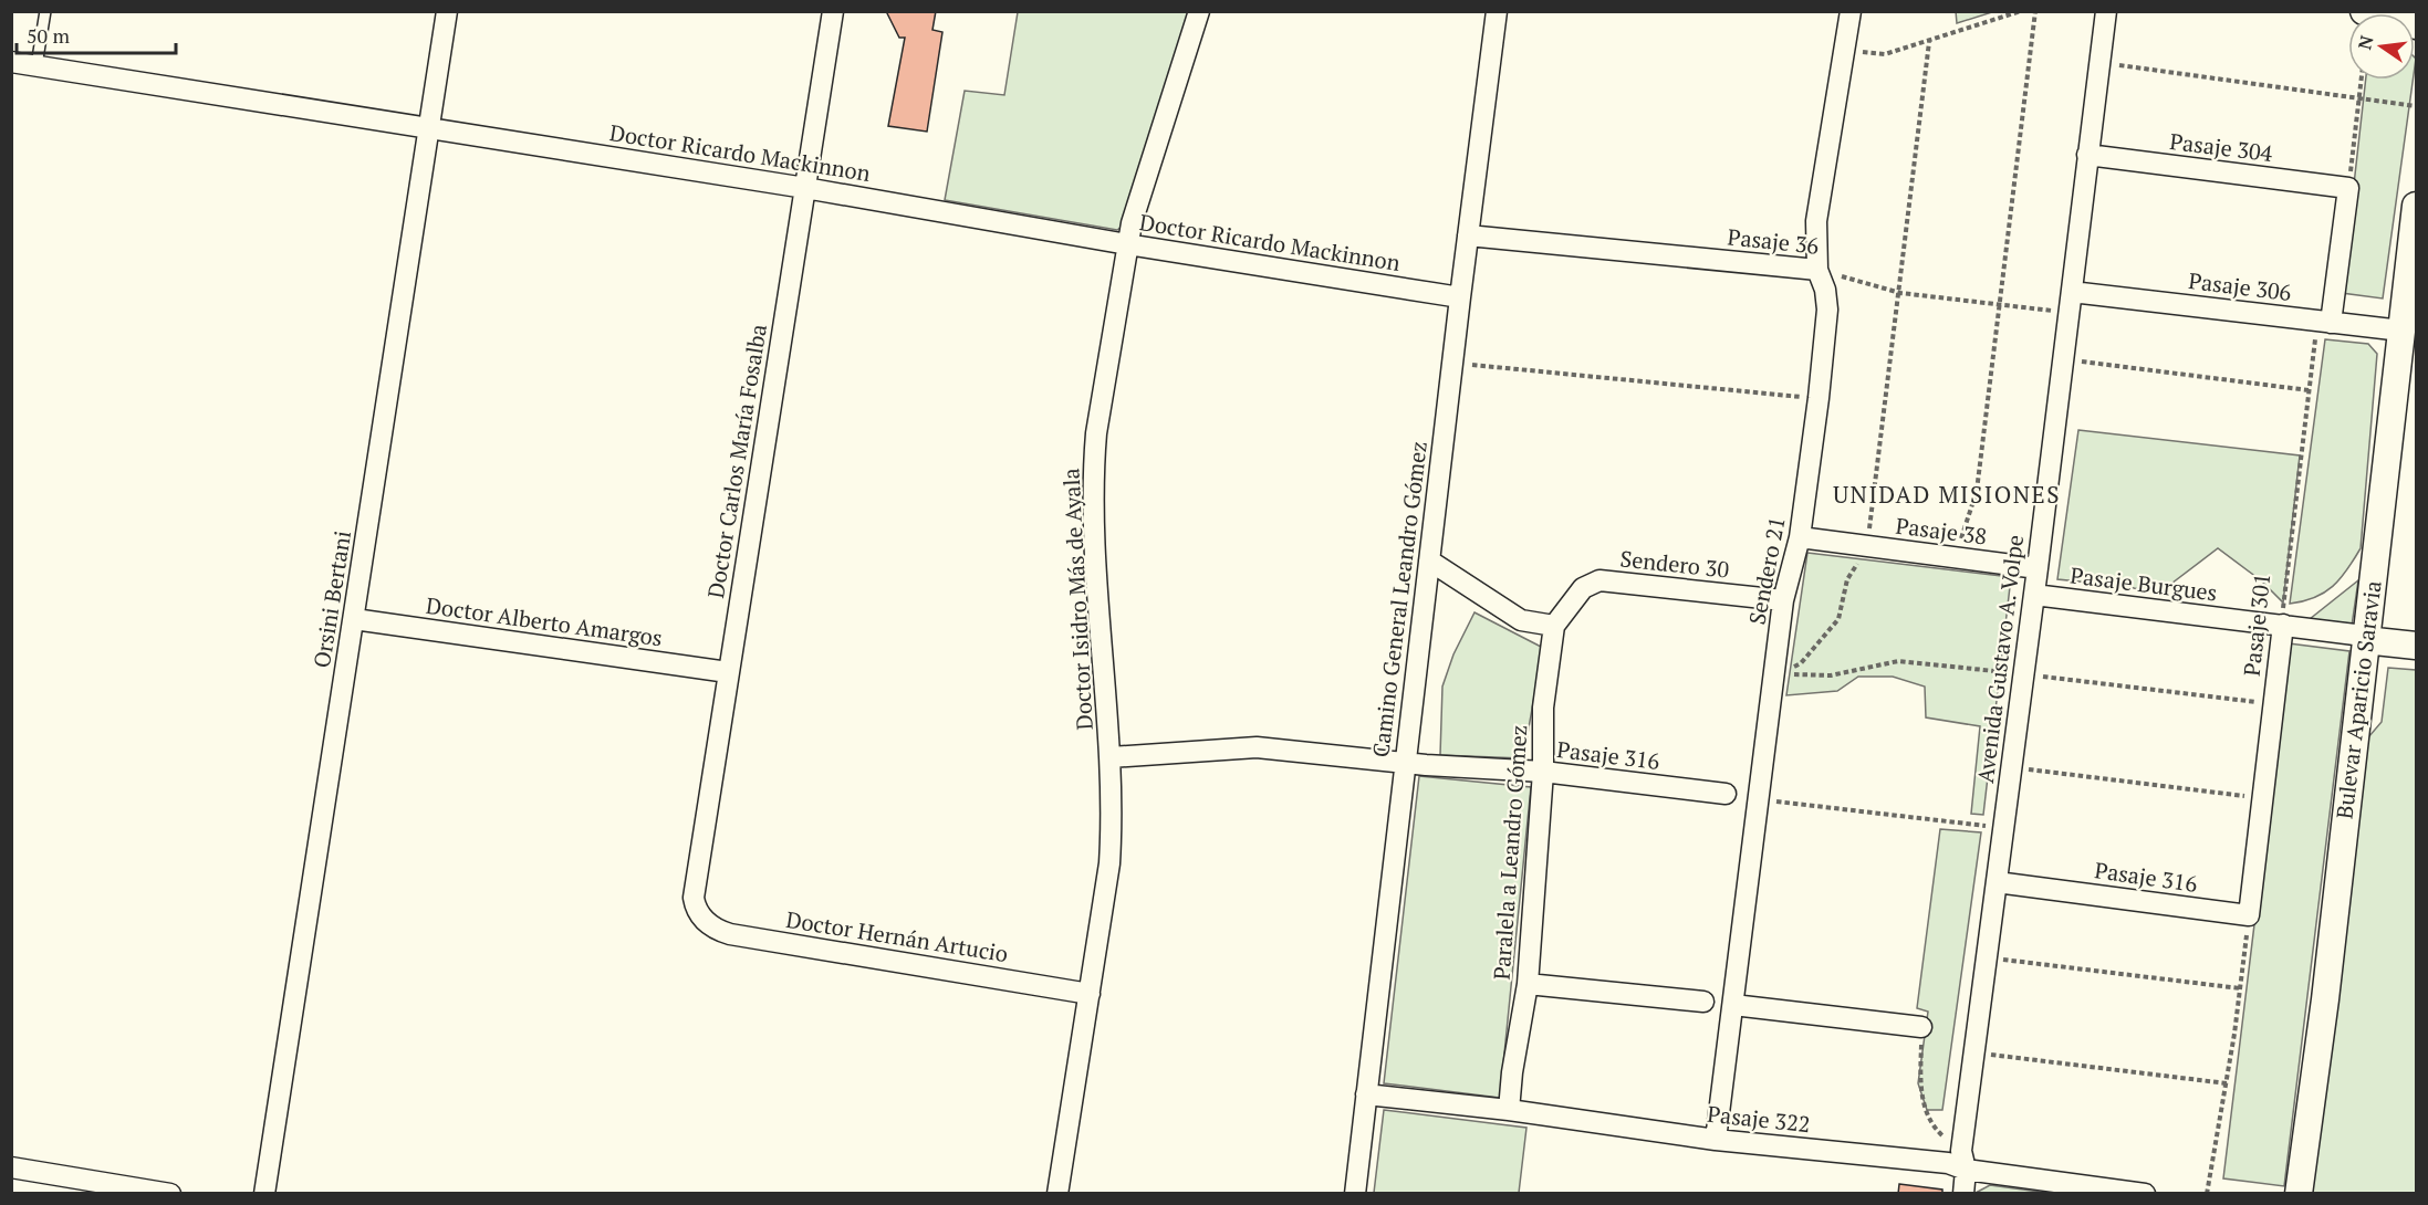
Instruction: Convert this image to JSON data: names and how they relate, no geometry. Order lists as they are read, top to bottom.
{
  "streets": {
    "street": [
      "Pasaje 304",
      "Doctor Ricardo Mackinnon",
      "Pasaje 36",
      "Pasaje 306",
      "Doctor Carlos María Fosalba",
      "Pasaje 38",
      "Sendero 30",
      "Sendero 21",
      "Pasaje Burgues",
      "Orsini Bertani",
      "Doctor Isidro Más de Ayala",
      "Camino General Leandro Gómez",
      "Doctor Alberto Amargos",
      "Pasaje 301",
      "Avenida Gustavo A. Volpe",
      "Bulevar Aparicio Saravia",
      "Pasaje 316",
      "Paralela a Leandro Gómez",
      "Doctor Hernán Artucio",
      "Pasaje 322"
    ]
  },
  "crossings": [
    ["Pasaje 304", "Avenida Gustavo A. Volpe"],
    ["Doctor Ricardo Mackinnon", "Doctor Carlos María Fosalba"],
    ["Doctor Ricardo Mackinnon", "Orsini Bertani"],
    ["Doctor Ricardo Mackinnon", "Doctor Isidro Más de Ayala"],
    ["Doctor Ricardo Mackinnon", "Camino General Leandro Gómez"],
    ["Pasaje 36", "Pasaje 306"],
    ["Pasaje 36", "Sendero 21"],
    ["Pasaje 36", "Camino General Leandro Gómez"],
    ["Pasaje 36", "Avenida Gustavo A. Volpe"],
    ["Pasaje 306", "Pasaje 301"],
    ["Pasaje 306", "Avenida Gustavo A. Volpe"],
    ["Pasaje 306", "Bulevar Aparicio Saravia"],
    ["Doctor Carlos María Fosalba", "Doctor Alberto Amargos"],
    ["Doctor Carlos María Fosalba", "Doctor Hernán Artucio"],
    ["Pasaje 38", "Sendero 21"],
    ["Pasaje 38", "Avenida Gustavo A. Volpe"],
    ["Sendero 30", "Sendero 21"],
    ["Sendero 30", "Paralela a Leandro Gómez"],
    ["Sendero 21", "Pasaje 322"],
    ["Pasaje Burgues", "Pasaje 301"],
    ["Pasaje Burgues", "Avenida Gustavo A. Volpe"],
    ["Pasaje Burgues", "Bulevar Aparicio Saravia"],
    ["Orsini Bertani", "Doctor Alberto Amargos"],
    ["Doctor Isidro Más de Ayala", "Pasaje 316"],
    ["Doctor Isidro Más de Ayala", "Doctor Hernán Artucio"],
    ["Camino General Leandro Gómez", "Pasaje 316"],
    ["Camino General Leandro Gómez", "Pasaje 322"],
    ["Pasaje 301", "Pasaje 316"],
    ["Avenida Gustavo A. Volpe", "Pasaje 316"],
    ["Avenida Gustavo A. Volpe", "Pasaje 322"],
    ["Pasaje 316", "Paralela a Leandro Gómez"],
    ["Paralela a Leandro Gómez", "Pasaje 322"]
  ],
  "districts": ["UNIDAD MISIONES"],
  "scale_bar": "50 m",
  "north": "left"
}
